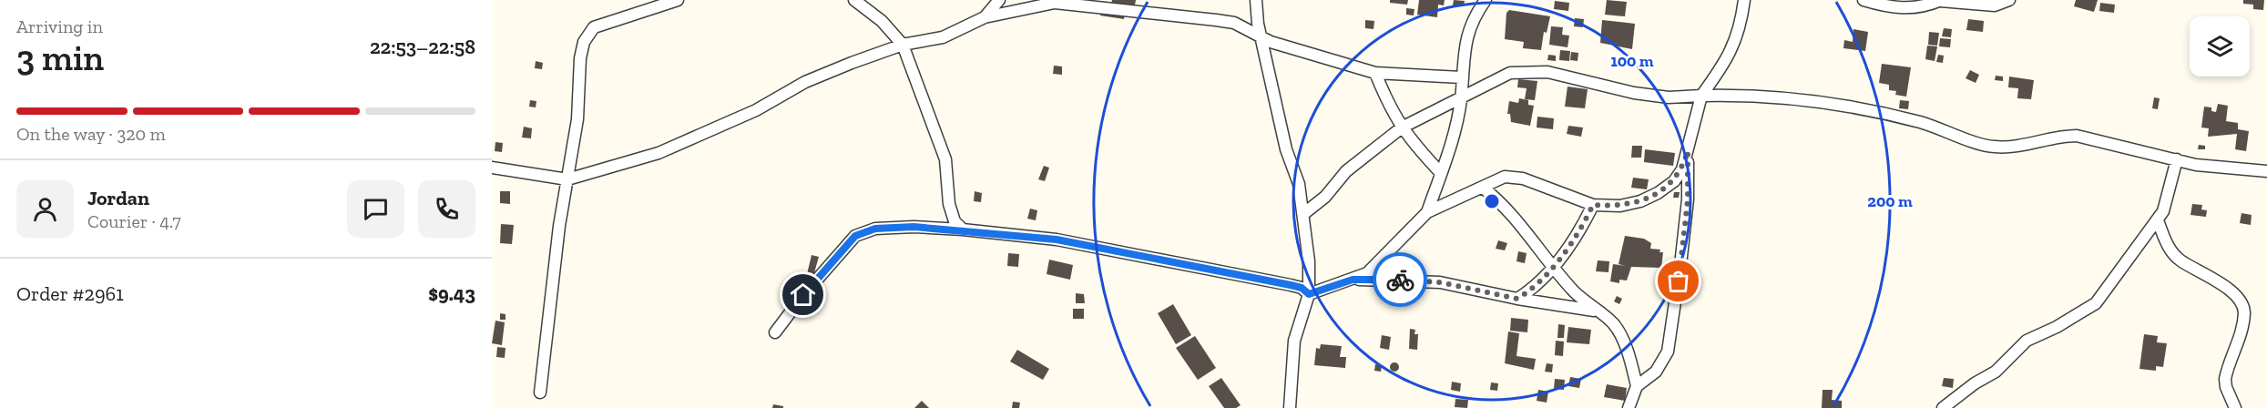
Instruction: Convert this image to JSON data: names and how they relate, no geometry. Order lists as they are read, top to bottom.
{
  "page": {
    "heading": ["3 min", "Arriving in", "22:53–22:58"],
    "panel": [
      "Jordan",
      "Courier · 4.7",
      "Order #2961",
      "$9.43"
    ],
    "bar": "On the way · 320 m"
  },
  "rings": ["100 m", "200 m"]
}
